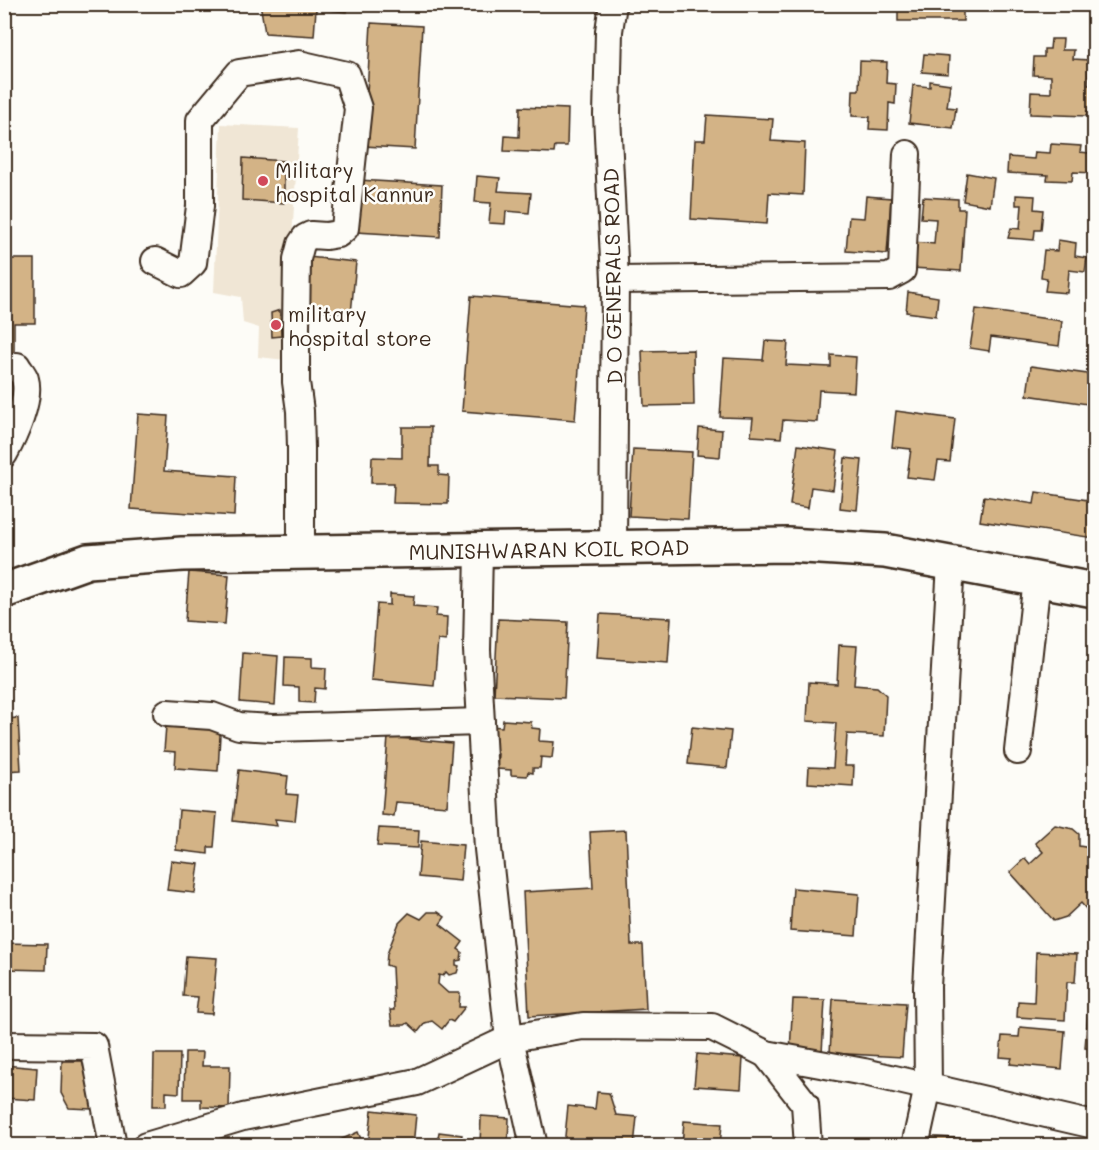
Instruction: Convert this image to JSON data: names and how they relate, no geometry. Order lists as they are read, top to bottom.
{
  "streets": {
    "main road": ["MUNISHWARAN KOIL ROAD"],
    "street": ["D O GENERALS ROAD"]
  },
  "crossings": [
    ["D O GENERALS ROAD", "MUNISHWARAN KOIL ROAD"]
  ],
  "places": ["Military hospital Kannur", "military hospital store"]
}
